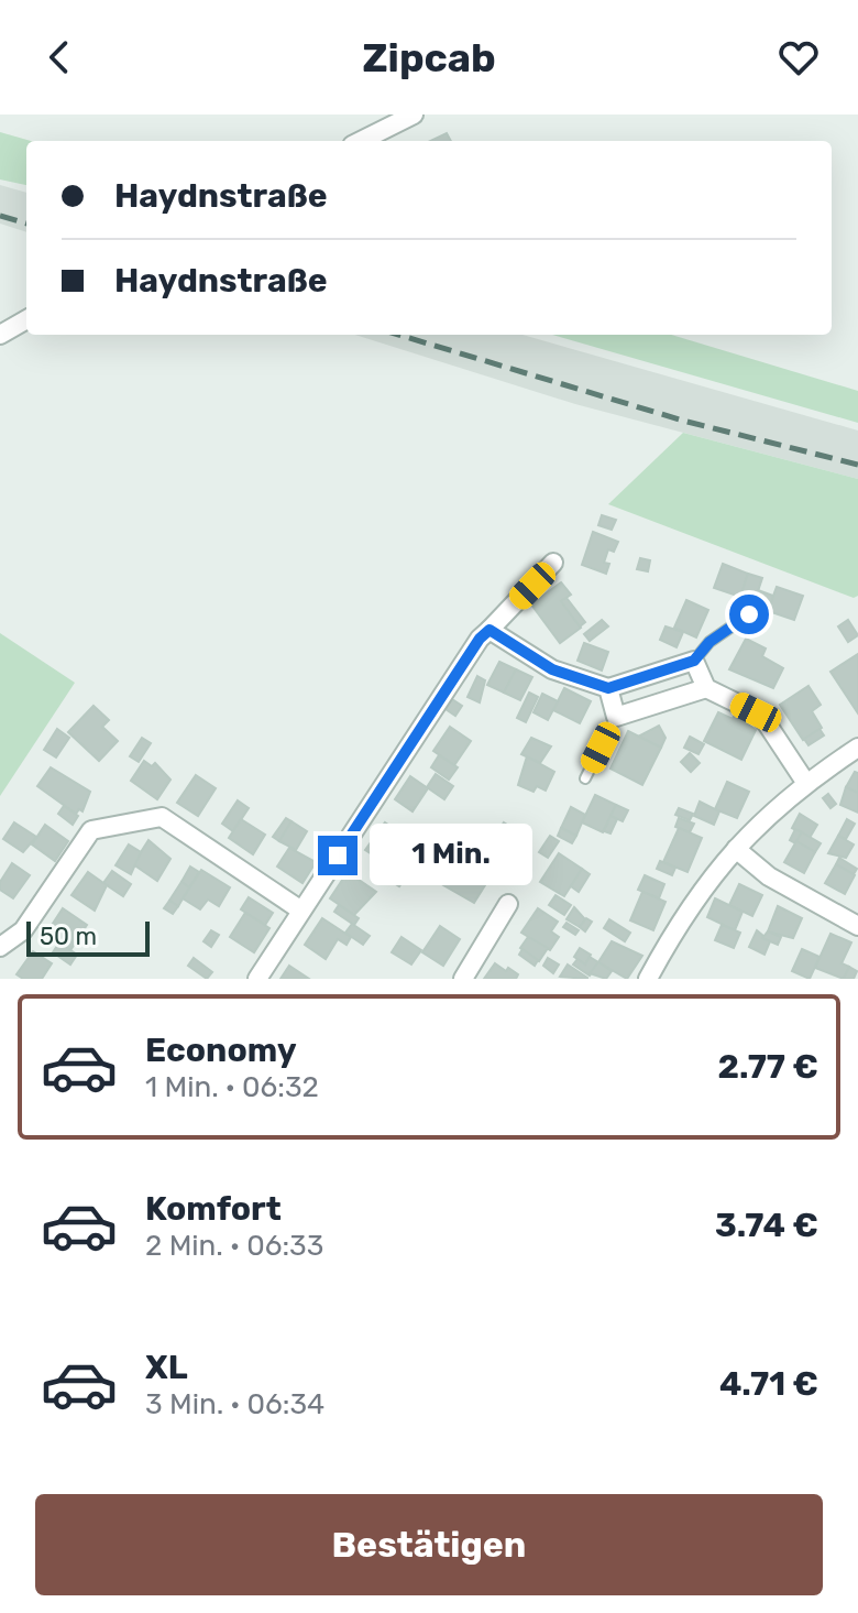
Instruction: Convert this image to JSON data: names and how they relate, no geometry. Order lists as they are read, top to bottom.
{
  "scale_bar": "50 m",
  "page": {
    "header": "Zipcab",
    "banner": ["Haydnstraße", "Haydnstraße"],
    "bubble": "1 Min.",
    "scale": "50 m",
    "list": [
      {
        "name": "Economy",
        "note": "1 Min. · 06:32",
        "value": "2.77 €"
      },
      {
        "name": "Komfort",
        "note": "2 Min. · 06:33",
        "value": "3.74 €"
      },
      {
        "name": "XL",
        "note": "3 Min. · 06:34",
        "value": "4.71 €"
      }
    ],
    "buttons": "Bestätigen"
  }
}
